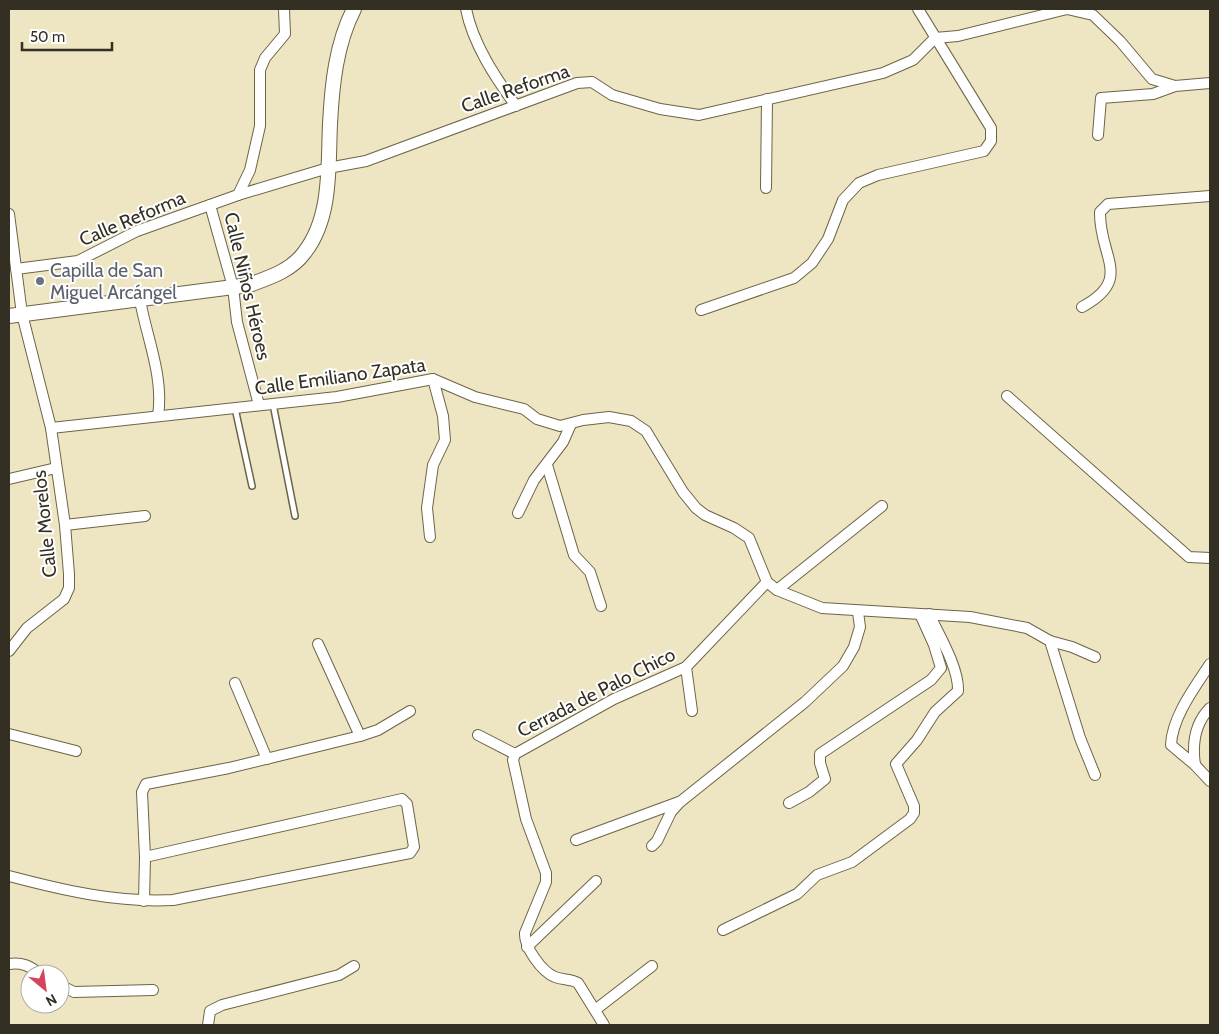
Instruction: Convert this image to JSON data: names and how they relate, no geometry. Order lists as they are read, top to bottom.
{
  "streets": {
    "street": [
      "Calle Reforma",
      "Calle Niños Héroes",
      "Calle Emiliano Zapata",
      "Calle Morelos",
      "Cerrada de Palo Chico"
    ]
  },
  "crossings": [
    ["Calle Reforma", "Calle Niños Héroes"],
    ["Calle Reforma", "Calle Morelos"],
    ["Calle Niños Héroes", "Calle Emiliano Zapata"],
    ["Calle Emiliano Zapata", "Calle Morelos"],
    ["Calle Emiliano Zapata", "Cerrada de Palo Chico"]
  ],
  "places": ["Capilla de San Miguel Arcángel"],
  "scale_bar": "50 m",
  "north": "bottom right"
}
